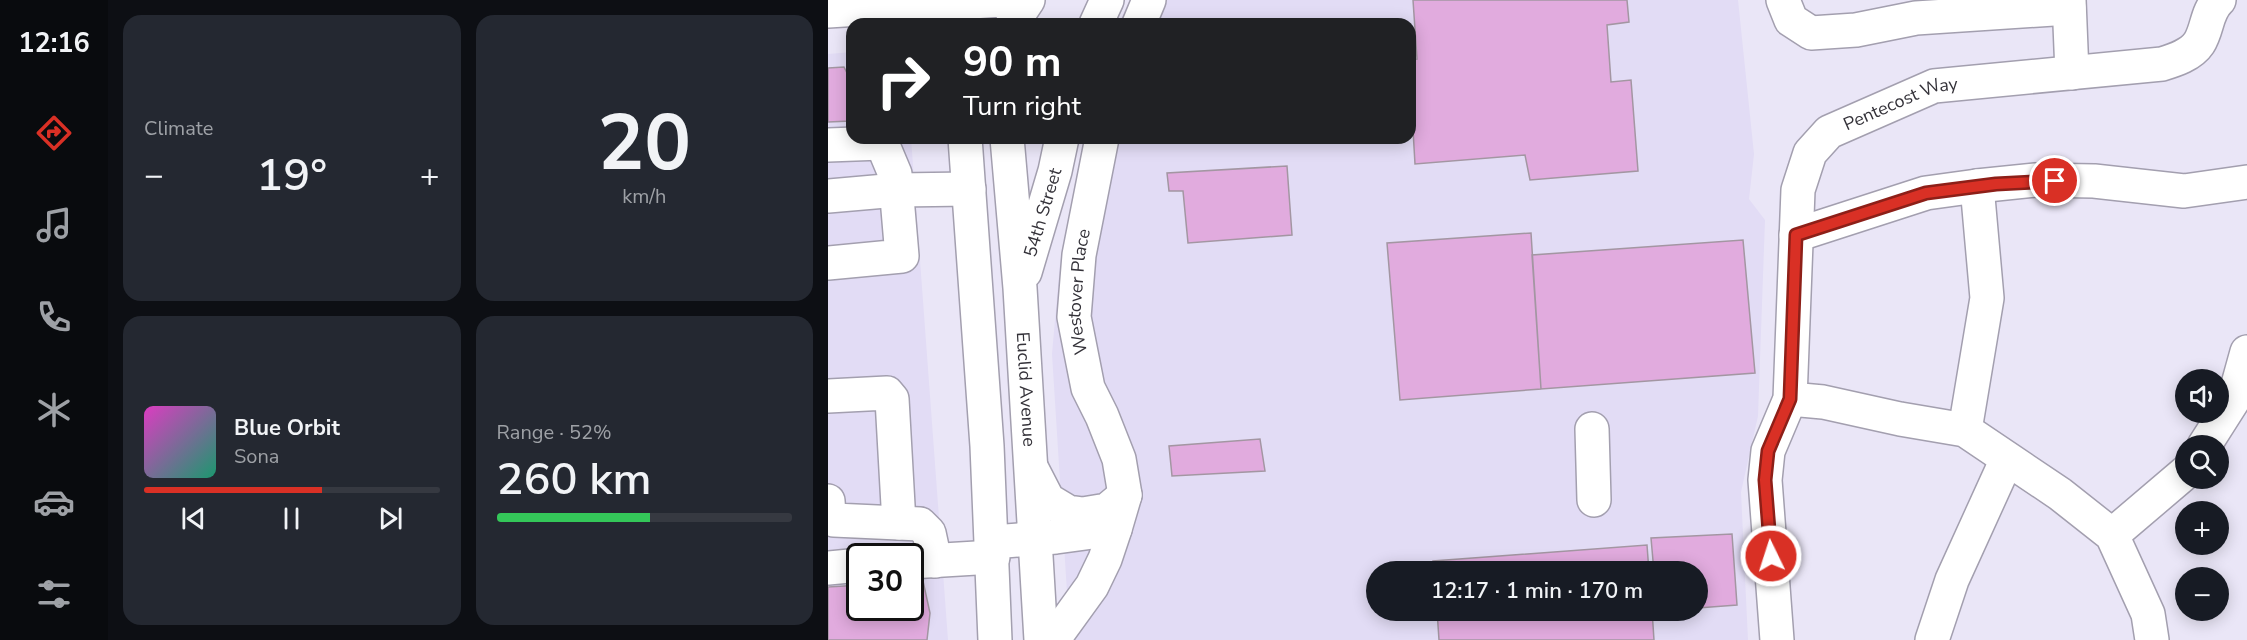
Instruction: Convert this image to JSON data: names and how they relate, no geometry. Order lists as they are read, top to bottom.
{
  "streets": {
    "main road": [
      "Pentecost Way",
      "54th Street",
      "Westover Place",
      "Euclid Avenue"
    ]
  },
  "crossings": [
    ["54th Street", "Euclid Avenue"]
  ],
  "page": {
    "tabs": "12:16",
    "tile": [
      "Climate",
      ["20", "km/h"],
      ["Range · 52%", "260 km"]
    ],
    "turn": ["90 m", "Turn right"],
    "heat": ["−", "19°", "+"],
    "map_buttons": ["+", "−"],
    "song": ["Blue Orbit", "Sona"],
    "limit": "30",
    "trip": "12:17 · 1 min · 170 m"
  }
}
